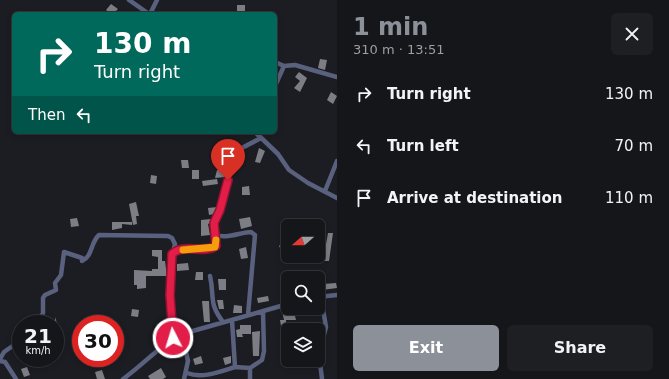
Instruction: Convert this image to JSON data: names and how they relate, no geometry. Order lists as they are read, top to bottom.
{
  "north": "left",
  "page": {
    "heading": ["1 min", "310 m · 13:51"],
    "turn": ["130 m", "Turn right"],
    "list": [
      {
        "name": "Turn right",
        "value": "130 m"
      },
      {
        "name": "Turn left",
        "value": "70 m"
      },
      {
        "name": "Arrive at destination",
        "value": "110 m"
      }
    ],
    "then": "Then",
    "speed": "21 km/h",
    "limit": "30",
    "buttons": ["Exit", "Share"]
  }
}
